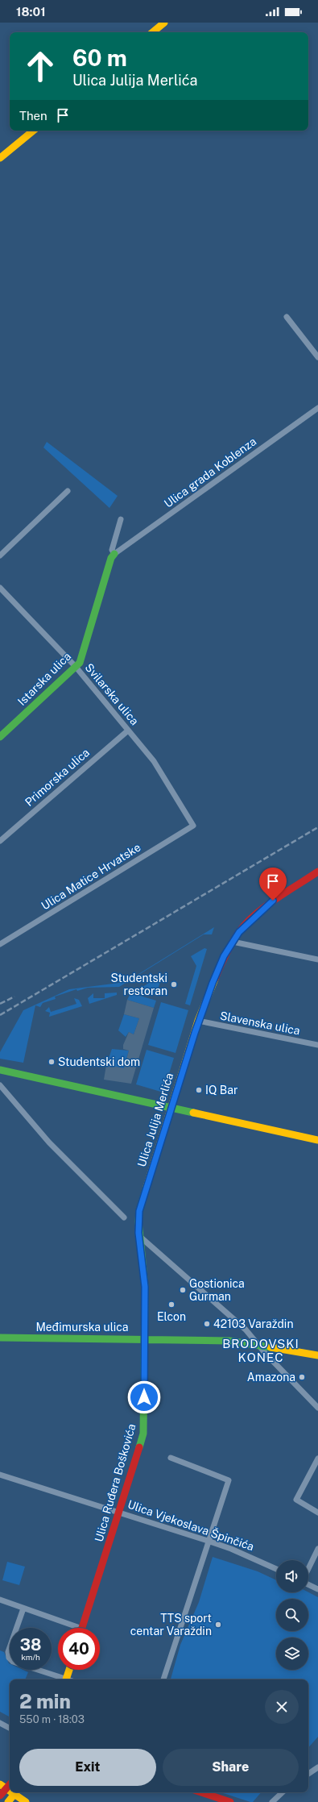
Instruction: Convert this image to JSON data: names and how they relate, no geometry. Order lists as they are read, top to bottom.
{
  "streets": {
    "main road": [
      "Istarska ulica",
      "Ulica Julija Merlića",
      "Međimurska ulica",
      "Ulica Ruđera Boškovića"
    ],
    "street": [
      "Ulica grada Koblenza",
      "Svilarska ulica",
      "Primorska ulica",
      "Ulica Matice Hrvatske",
      "Slavenska ulica",
      "Ulica Vjekoslava Špinčića"
    ]
  },
  "crossings": [
    ["Ulica grada Koblenza", "Istarska ulica"],
    ["Istarska ulica", "Svilarska ulica"],
    ["Svilarska ulica", "Primorska ulica"],
    ["Svilarska ulica", "Ulica Matice Hrvatske"],
    ["Slavenska ulica", "Ulica Julija Merlića"],
    ["Ulica Julija Merlića", "Međimurska ulica"],
    ["Ulica Julija Merlića", "Ulica Ruđera Boškovića"],
    ["Međimurska ulica", "Ulica Ruđera Boškovića"],
    ["Ulica Ruđera Boškovića", "Ulica Vjekoslava Špinčića"]
  ],
  "districts": ["BRODOVSKI KONEC"],
  "places": [
    "Studentski restoran",
    "Studentski dom",
    "IQ Bar",
    "Gostionica Gurman",
    "Elcon",
    "42103 Varaždin",
    "Amazona",
    "TTS sport centar Varaždin"
  ],
  "page": {
    "status": "18:01",
    "turn": ["60 m", "Ulica Julija Merlića"],
    "then": "Then",
    "speed": "38 km/h",
    "limit": "40",
    "heading": ["2 min", "550 m · 18:03"],
    "buttons": ["Exit", "Share"]
  }
}
